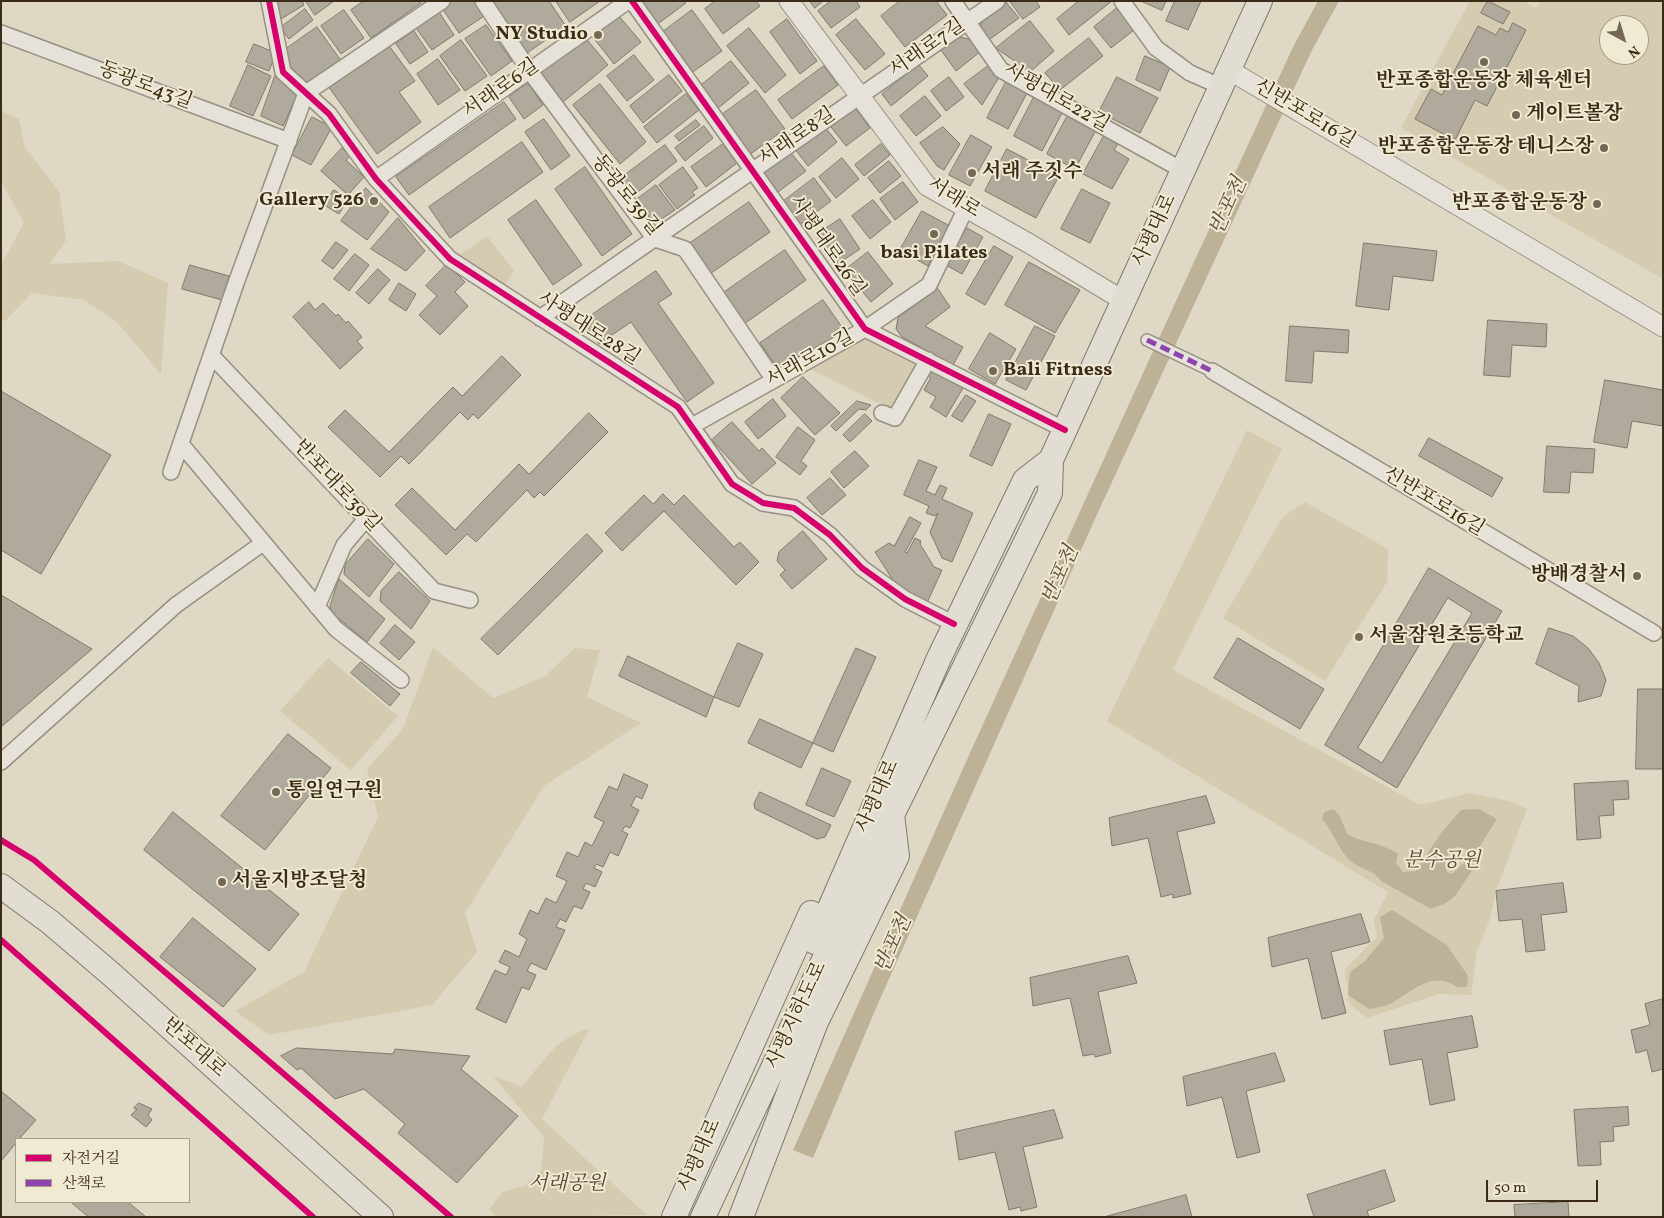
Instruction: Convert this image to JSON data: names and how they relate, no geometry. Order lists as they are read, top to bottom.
{
  "streets": {
    "main road": ["사평대로", "사평지하도로", "반포대로"],
    "street": [
      "서래로7길",
      "동광로43길",
      "서래로6길",
      "사평대로22길",
      "신반포로16길",
      "서래로8길",
      "동광로39길",
      "서래로",
      "사평대로26길",
      "사평대로28길",
      "서래로10길",
      "반포대로39길"
    ]
  },
  "crossings": [
    ["서래로7길", "사평대로22길"],
    ["서래로7길", "서래로8길"],
    ["서래로7길", "서래로"],
    ["서래로6길", "동광로39길"],
    ["서래로6길", "사평대로26길"],
    ["서래로6길", "사평대로28길"],
    ["사평대로22길", "사평대로"],
    ["신반포로16길", "사평대로"],
    ["서래로8길", "동광로39길"],
    ["서래로8길", "서래로"],
    ["서래로8길", "사평대로26길"],
    ["서래로8길", "사평대로28길"],
    ["동광로39길", "서래로10길"],
    ["서래로", "사평대로"],
    ["서래로", "서래로10길"],
    ["사평대로", "사평대로26길"],
    ["사평대로", "사평대로28길"],
    ["사평대로", "사평지하도로"],
    ["사평대로26길", "서래로10길"],
    ["사평대로28길", "서래로10길"]
  ],
  "water": ["반포천"],
  "parks": ["분수공원", "서래공원"],
  "places": [
    "NY Studio",
    "반포종합운동장 체육센터",
    "게이트볼장",
    "반포종합운동장 테니스장",
    "서래 주짓수",
    "Gallery 526",
    "반포종합운동장",
    "basi Pilates",
    "Bali Fitness",
    "방배경찰서",
    "서울잠원초등학교",
    "통일연구원",
    "서울지방조달청"
  ],
  "legend": ["자전거길", "산책로"],
  "scale_bar": "50 m",
  "north": "bottom right"
}
